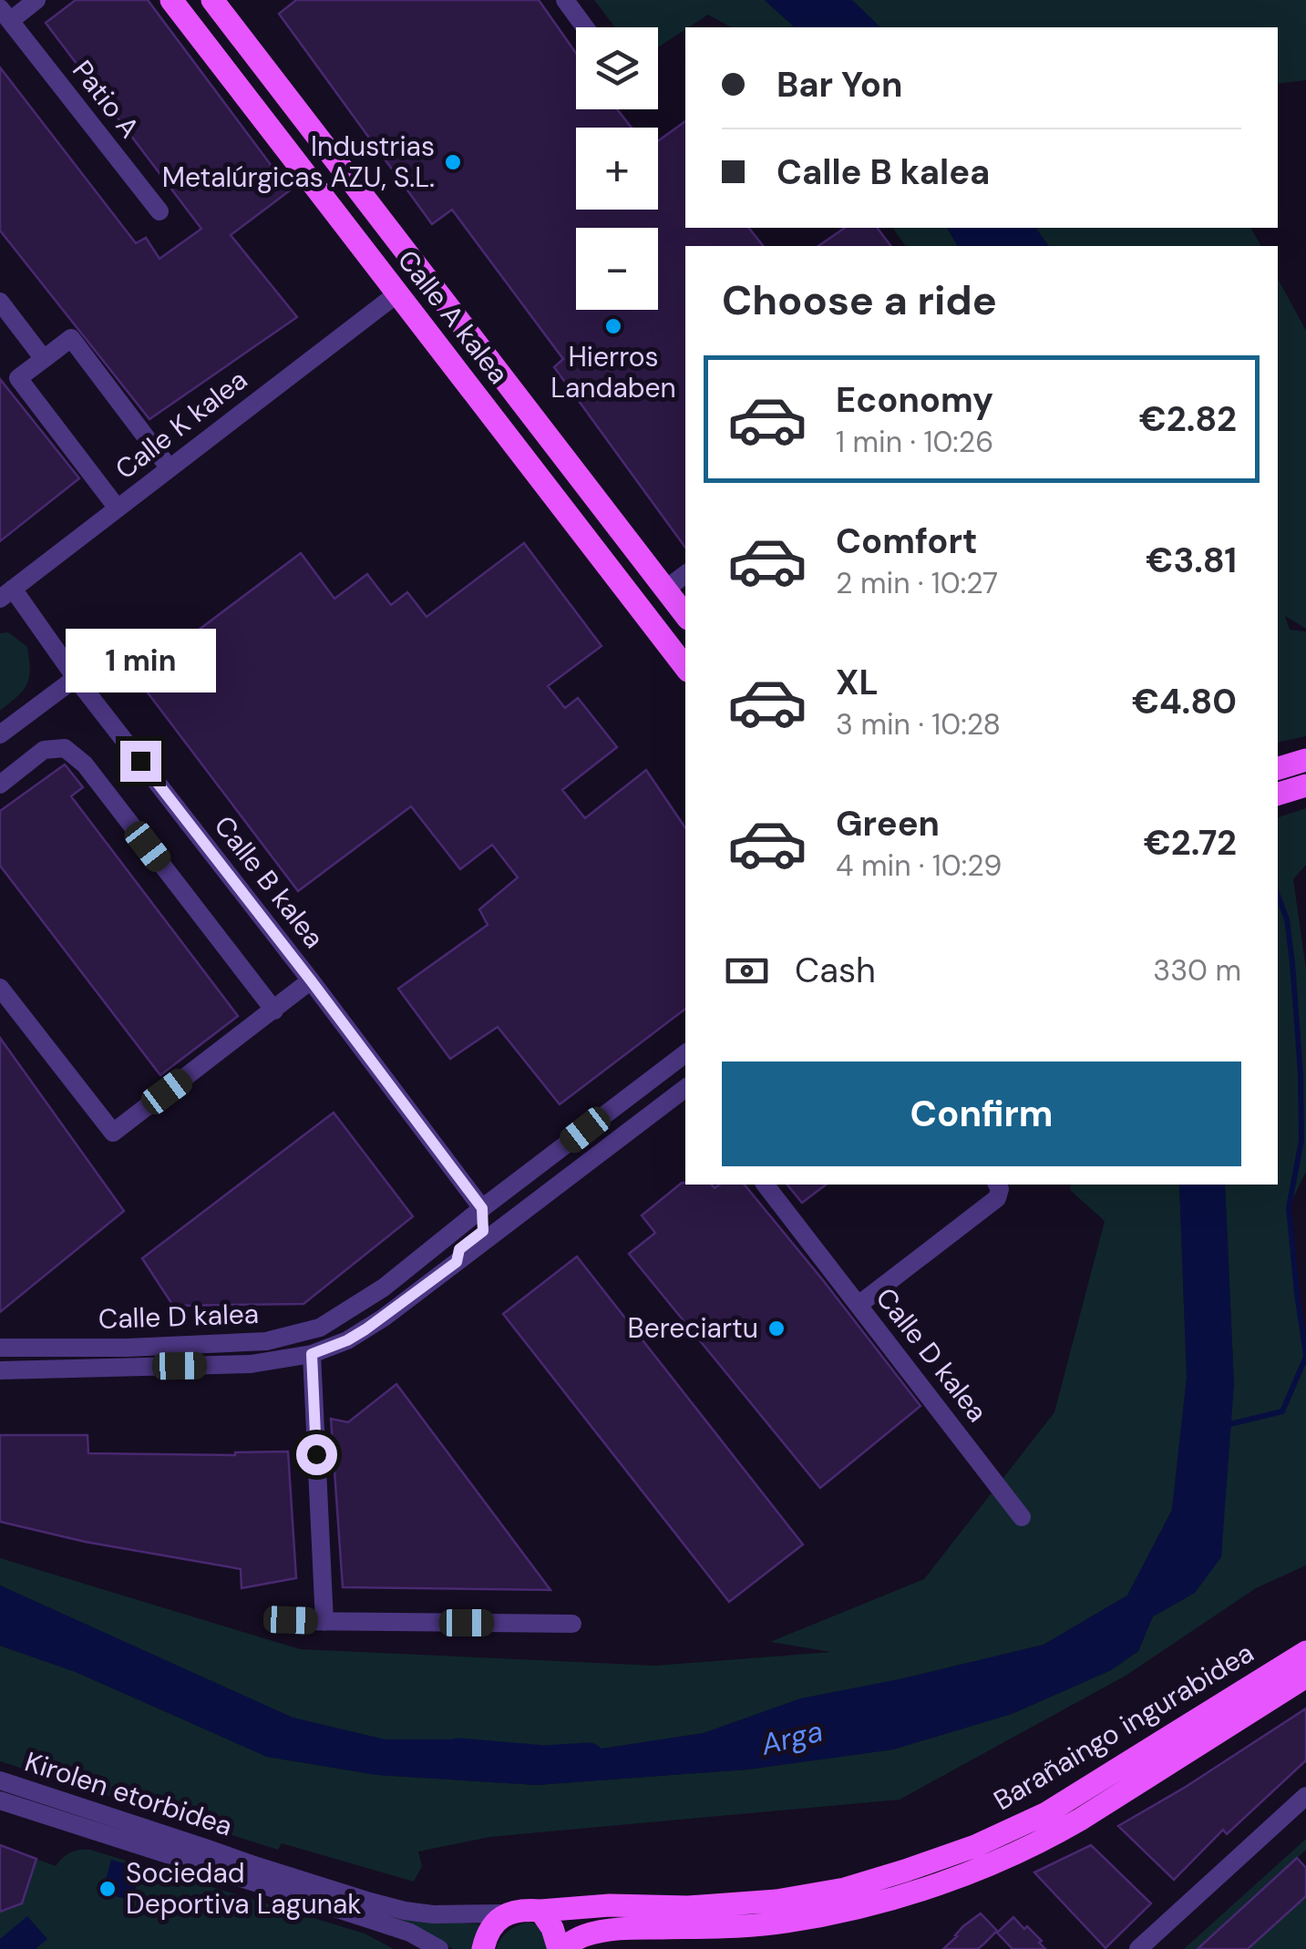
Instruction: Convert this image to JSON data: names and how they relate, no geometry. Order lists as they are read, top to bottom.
{
  "streets": {
    "main road": ["Calle A kalea", "Barañaingo ingurabidea"],
    "street": [
      "Patio A",
      "Calle K kalea",
      "Calle B kalea",
      "Calle D kalea",
      "Kirolen etorbidea"
    ]
  },
  "crossings": [
    ["Calle A kalea", "Calle K kalea"],
    ["Calle K kalea", "Calle B kalea"],
    ["Calle B kalea", "Calle D kalea"],
    ["Barañaingo ingurabidea", "Kirolen etorbidea"]
  ],
  "water": ["Arga"],
  "places": [
    "Industrias Metalúrgicas AZU, S.L.",
    "Hierros Landaben",
    "Bereciartu",
    "Sociedad Deportiva Lagunak"
  ],
  "page": {
    "map_buttons": ["+", "−"],
    "banner": ["Bar Yon", "Calle B kalea"],
    "heading": "Choose a ride",
    "list": [
      {
        "name": "Economy",
        "note": "1 min · 10:26",
        "value": "€2.82"
      },
      {
        "name": "Comfort",
        "note": "2 min · 10:27",
        "value": "€3.81"
      },
      {
        "name": "XL",
        "note": "3 min · 10:28",
        "value": "€4.80"
      },
      {
        "name": "Green",
        "note": "4 min · 10:29",
        "value": "€2.72"
      }
    ],
    "bubble": "1 min",
    "pay": ["Cash", "330 m"],
    "buttons": "Confirm"
  }
}
